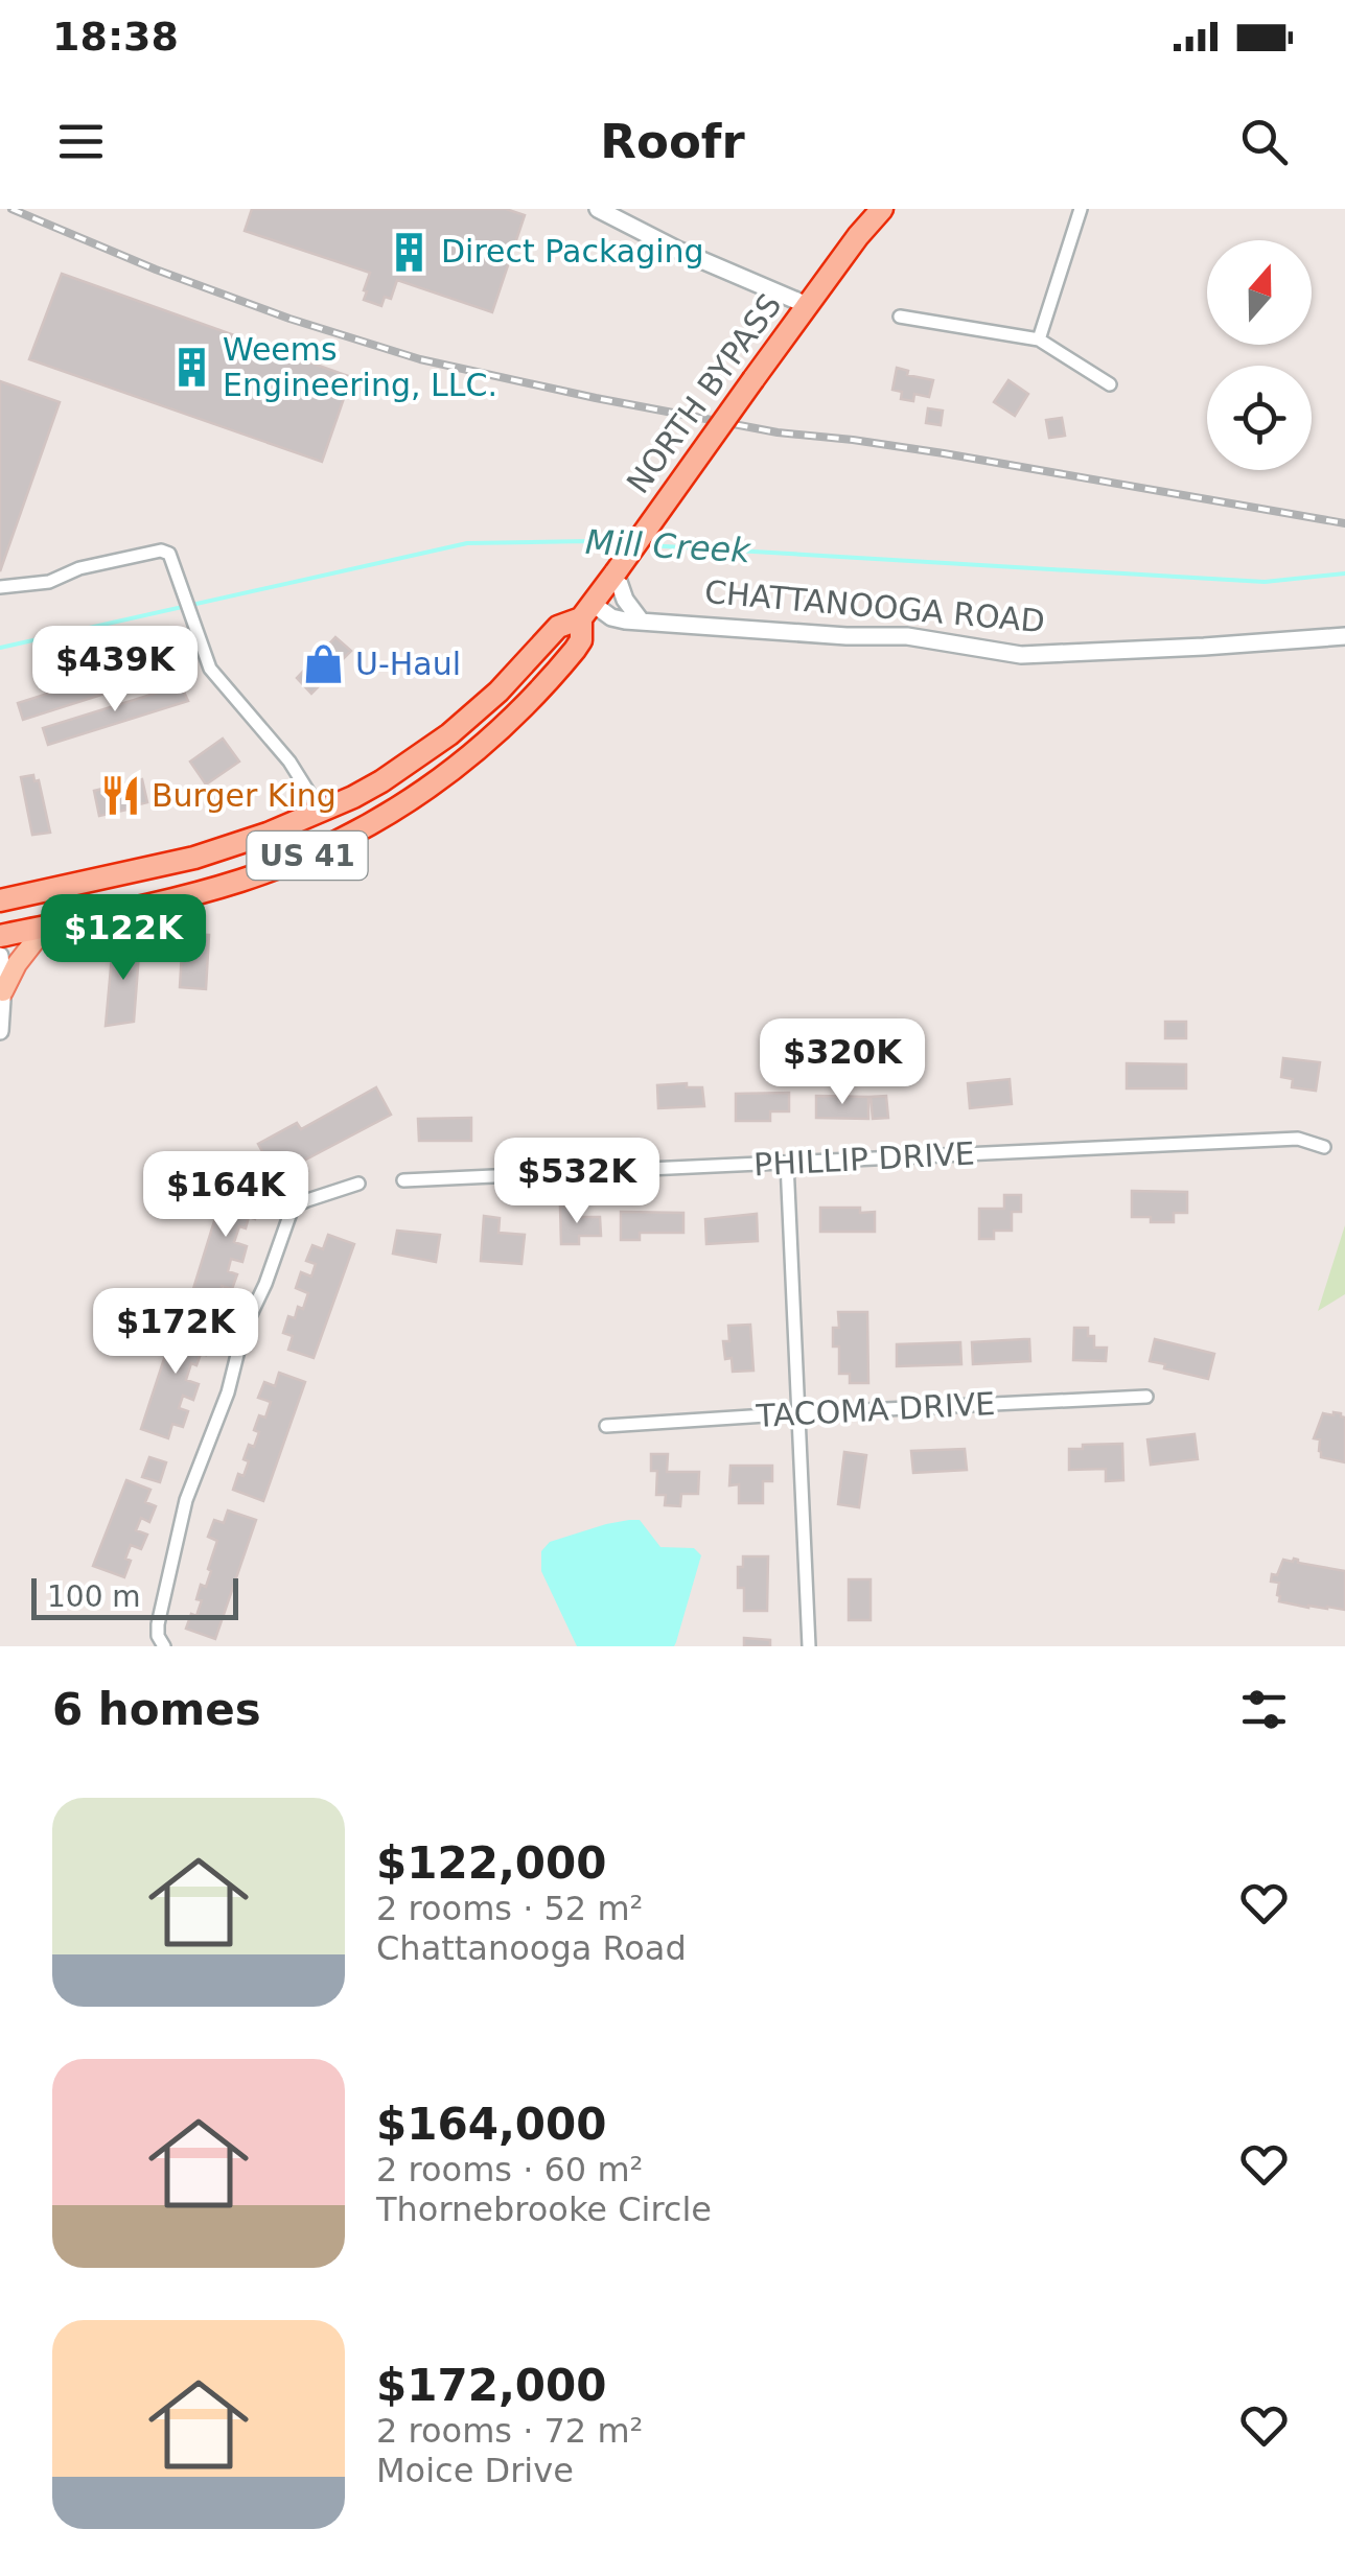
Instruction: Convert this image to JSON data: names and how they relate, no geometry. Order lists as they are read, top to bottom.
{
  "streets": {
    "highway": ["NORTH BYPASS", "US 41"],
    "street": ["CHATTANOOGA ROAD", "PHILLIP DRIVE", "TACOMA DRIVE"]
  },
  "crossings": [
    ["NORTH BYPASS", "CHATTANOOGA ROAD"],
    ["NORTH BYPASS", "US 41"],
    ["CHATTANOOGA ROAD", "US 41"]
  ],
  "water": ["Mill Creek"],
  "places": {
    "building": ["Direct Packaging", "Weems Engineering, LLC."],
    "shop": ["U-Haul"],
    "restaurant": ["Burger King"]
  },
  "scale_bar": "100 m",
  "north": "top",
  "page": {
    "status": "18:38",
    "header": "Roofr",
    "price": [
      "$439K",
      "$122K",
      "$320K",
      "$532K",
      "$164K",
      "$172K"
    ],
    "scale": "100 m",
    "heading": "6 homes",
    "list": [
      {
        "name": "$122,000",
        "note": "2 rooms · 52 m² · Chattanooga Road"
      },
      {
        "name": "$164,000",
        "note": "2 rooms · 60 m² · Thornebrooke Circle"
      },
      {
        "name": "$172,000",
        "note": "2 rooms · 72 m² · Moice Drive"
      }
    ]
  }
}
